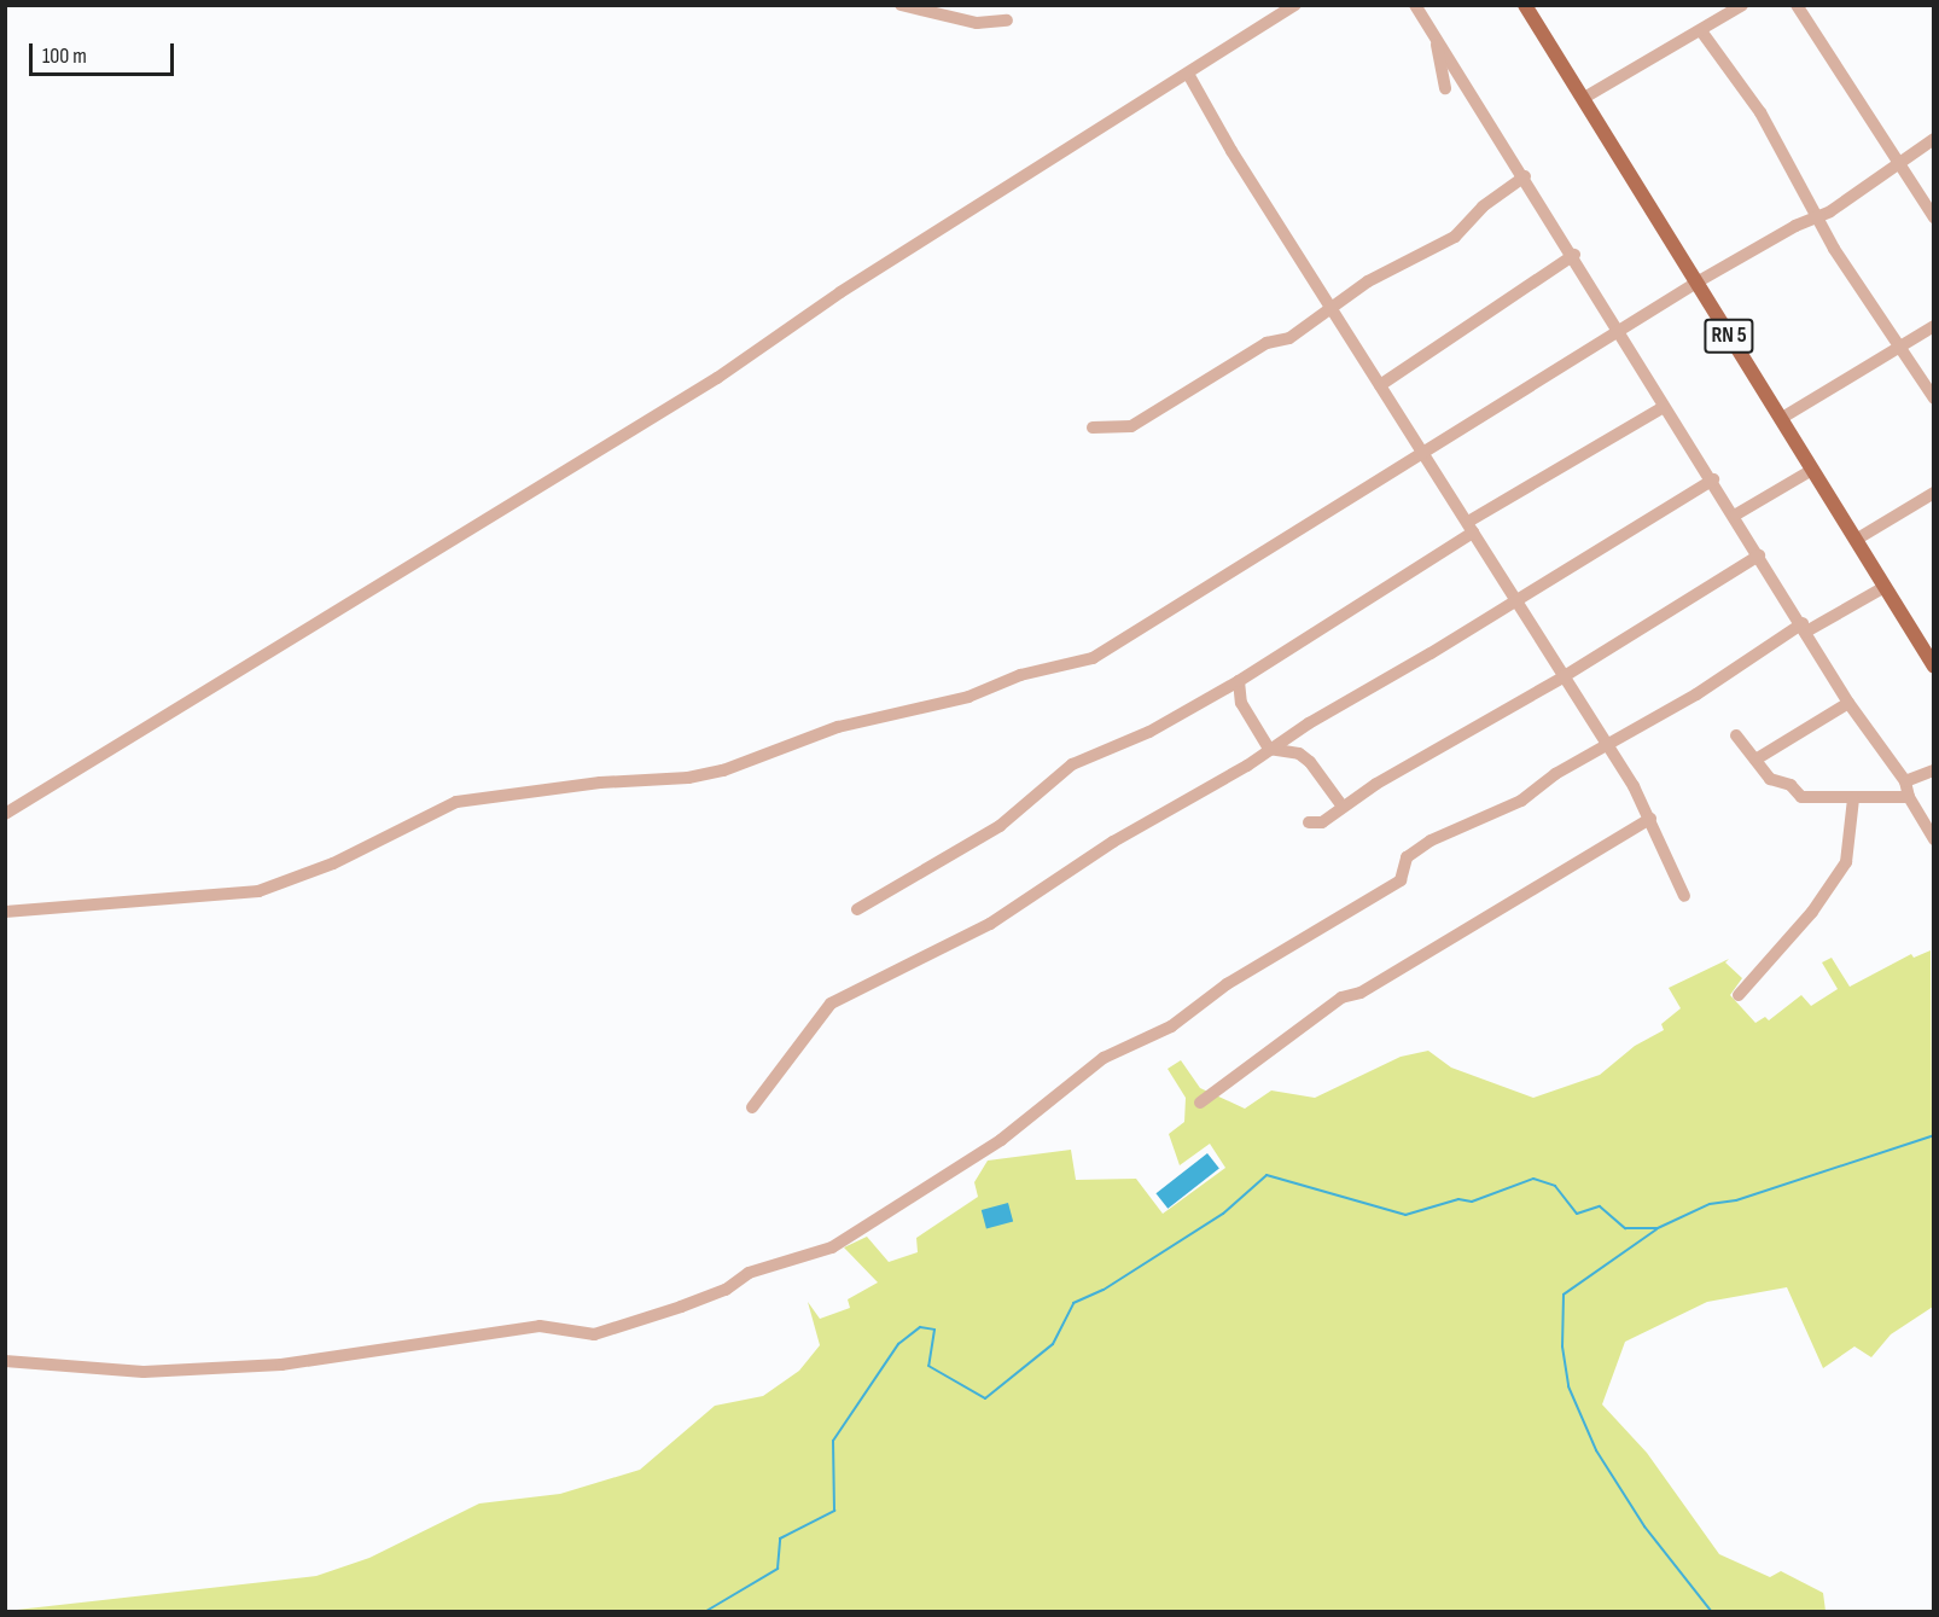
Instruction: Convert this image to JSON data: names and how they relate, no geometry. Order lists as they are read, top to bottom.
{
  "streets": {
    "main road": ["RN 5"]
  },
  "scale_bar": "100 m"
}
